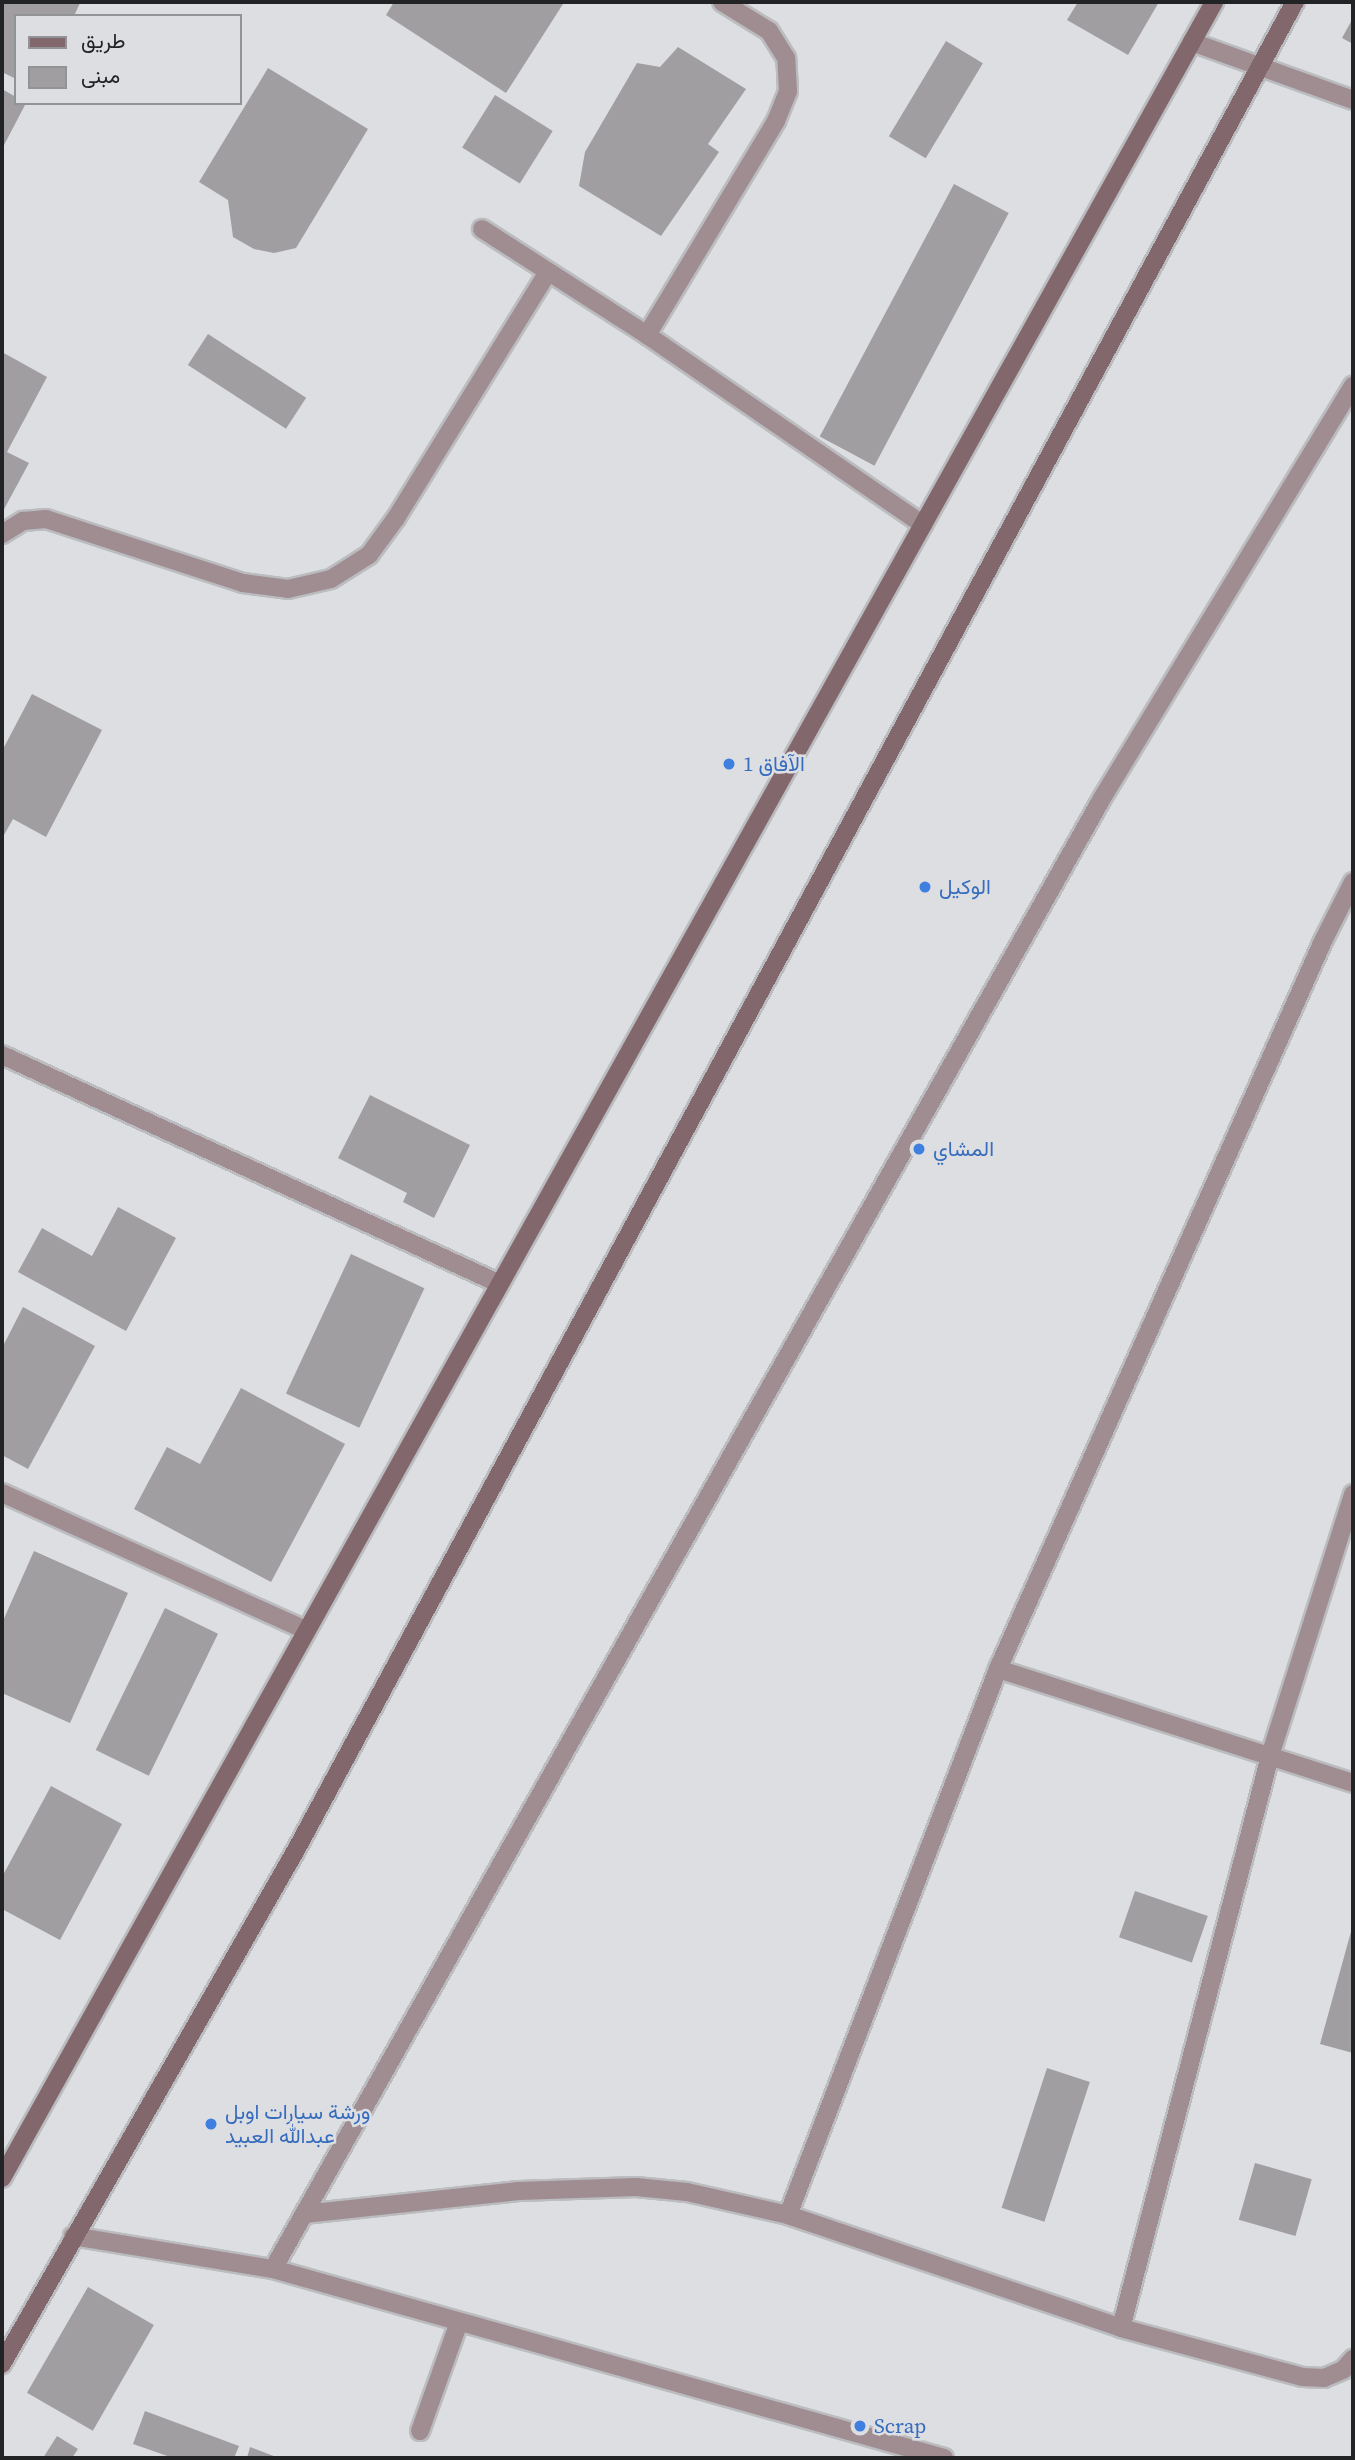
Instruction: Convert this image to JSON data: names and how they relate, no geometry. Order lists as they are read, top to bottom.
{
  "places": [
    "الآفاق 1",
    "الوكيل",
    "المشاي",
    "ورشة سيارات اوبل عبدالله العبيد",
    "Scrap"
  ],
  "legend": ["طريق", "مبنى"]
}
